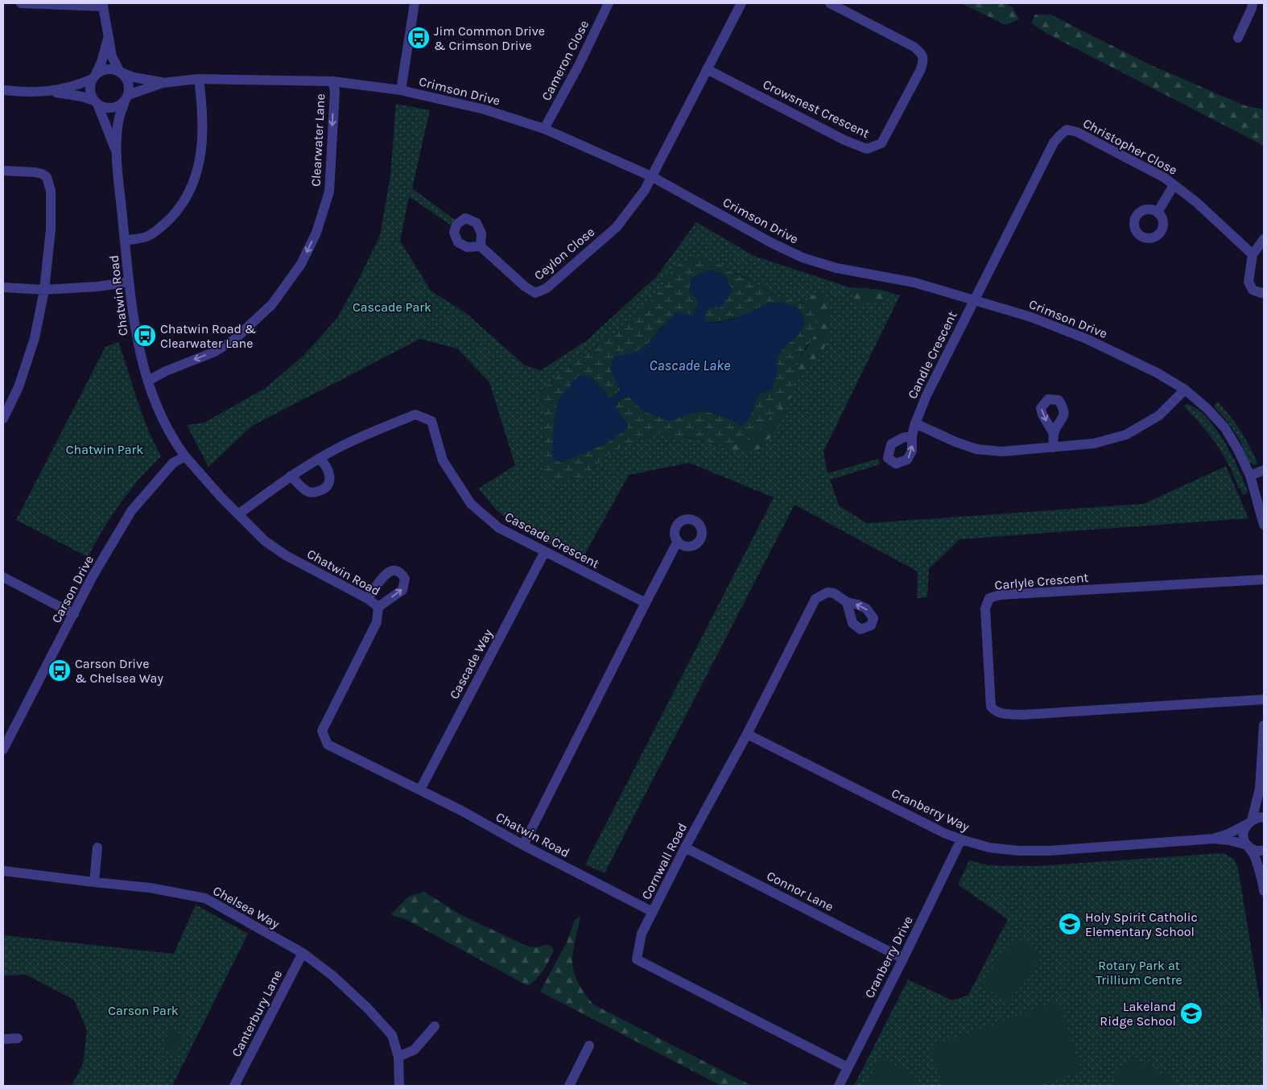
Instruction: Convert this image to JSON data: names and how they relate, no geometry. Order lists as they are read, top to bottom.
{
  "streets": {
    "street": [
      "Cameron Close",
      "Crimson Drive",
      "Crowsnest Crescent",
      "Clearwater Lane",
      "Christopher Close",
      "Ceylon Close",
      "Chatwin Road",
      "Candle Crescent",
      "Cascade Crescent",
      "Carlyle Crescent",
      "Carson Drive",
      "Cascade Way",
      "Cranberry Way",
      "Cornwall Road",
      "Connor Lane",
      "Chelsea Way",
      "Cranberry Drive",
      "Canterbury Lane"
    ]
  },
  "crossings": [
    ["Cameron Close", "Crimson Drive"],
    ["Crimson Drive", "Clearwater Lane"],
    ["Crimson Drive", "Christopher Close"],
    ["Crimson Drive", "Ceylon Close"],
    ["Crimson Drive", "Chatwin Road"],
    ["Crimson Drive", "Candle Crescent"],
    ["Clearwater Lane", "Chatwin Road"],
    ["Christopher Close", "Candle Crescent"],
    ["Chatwin Road", "Cascade Crescent"],
    ["Chatwin Road", "Carson Drive"],
    ["Chatwin Road", "Cascade Way"],
    ["Chatwin Road", "Cornwall Road"],
    ["Cascade Crescent", "Cascade Way"],
    ["Cranberry Way", "Cornwall Road"],
    ["Cranberry Way", "Cranberry Drive"],
    ["Cornwall Road", "Connor Lane"],
    ["Cornwall Road", "Cranberry Drive"],
    ["Connor Lane", "Cranberry Drive"],
    ["Chelsea Way", "Canterbury Lane"]
  ],
  "one_way": ["Clearwater Lane"],
  "water": ["Cascade Lake"],
  "parks": [
    "Cascade Park",
    "Chatwin Park",
    "Rotary Park at Trillium Centre",
    "Carson Park"
  ],
  "places": {
    "bus stop": ["Jim Common Drive & Crimson Drive", "Chatwin Road & Clearwater Lane", "Carson Drive & Chelsea Way"],
    "school or university": ["Holy Spirit Catholic Elementary School", "Lakeland Ridge School"]
  }
}
